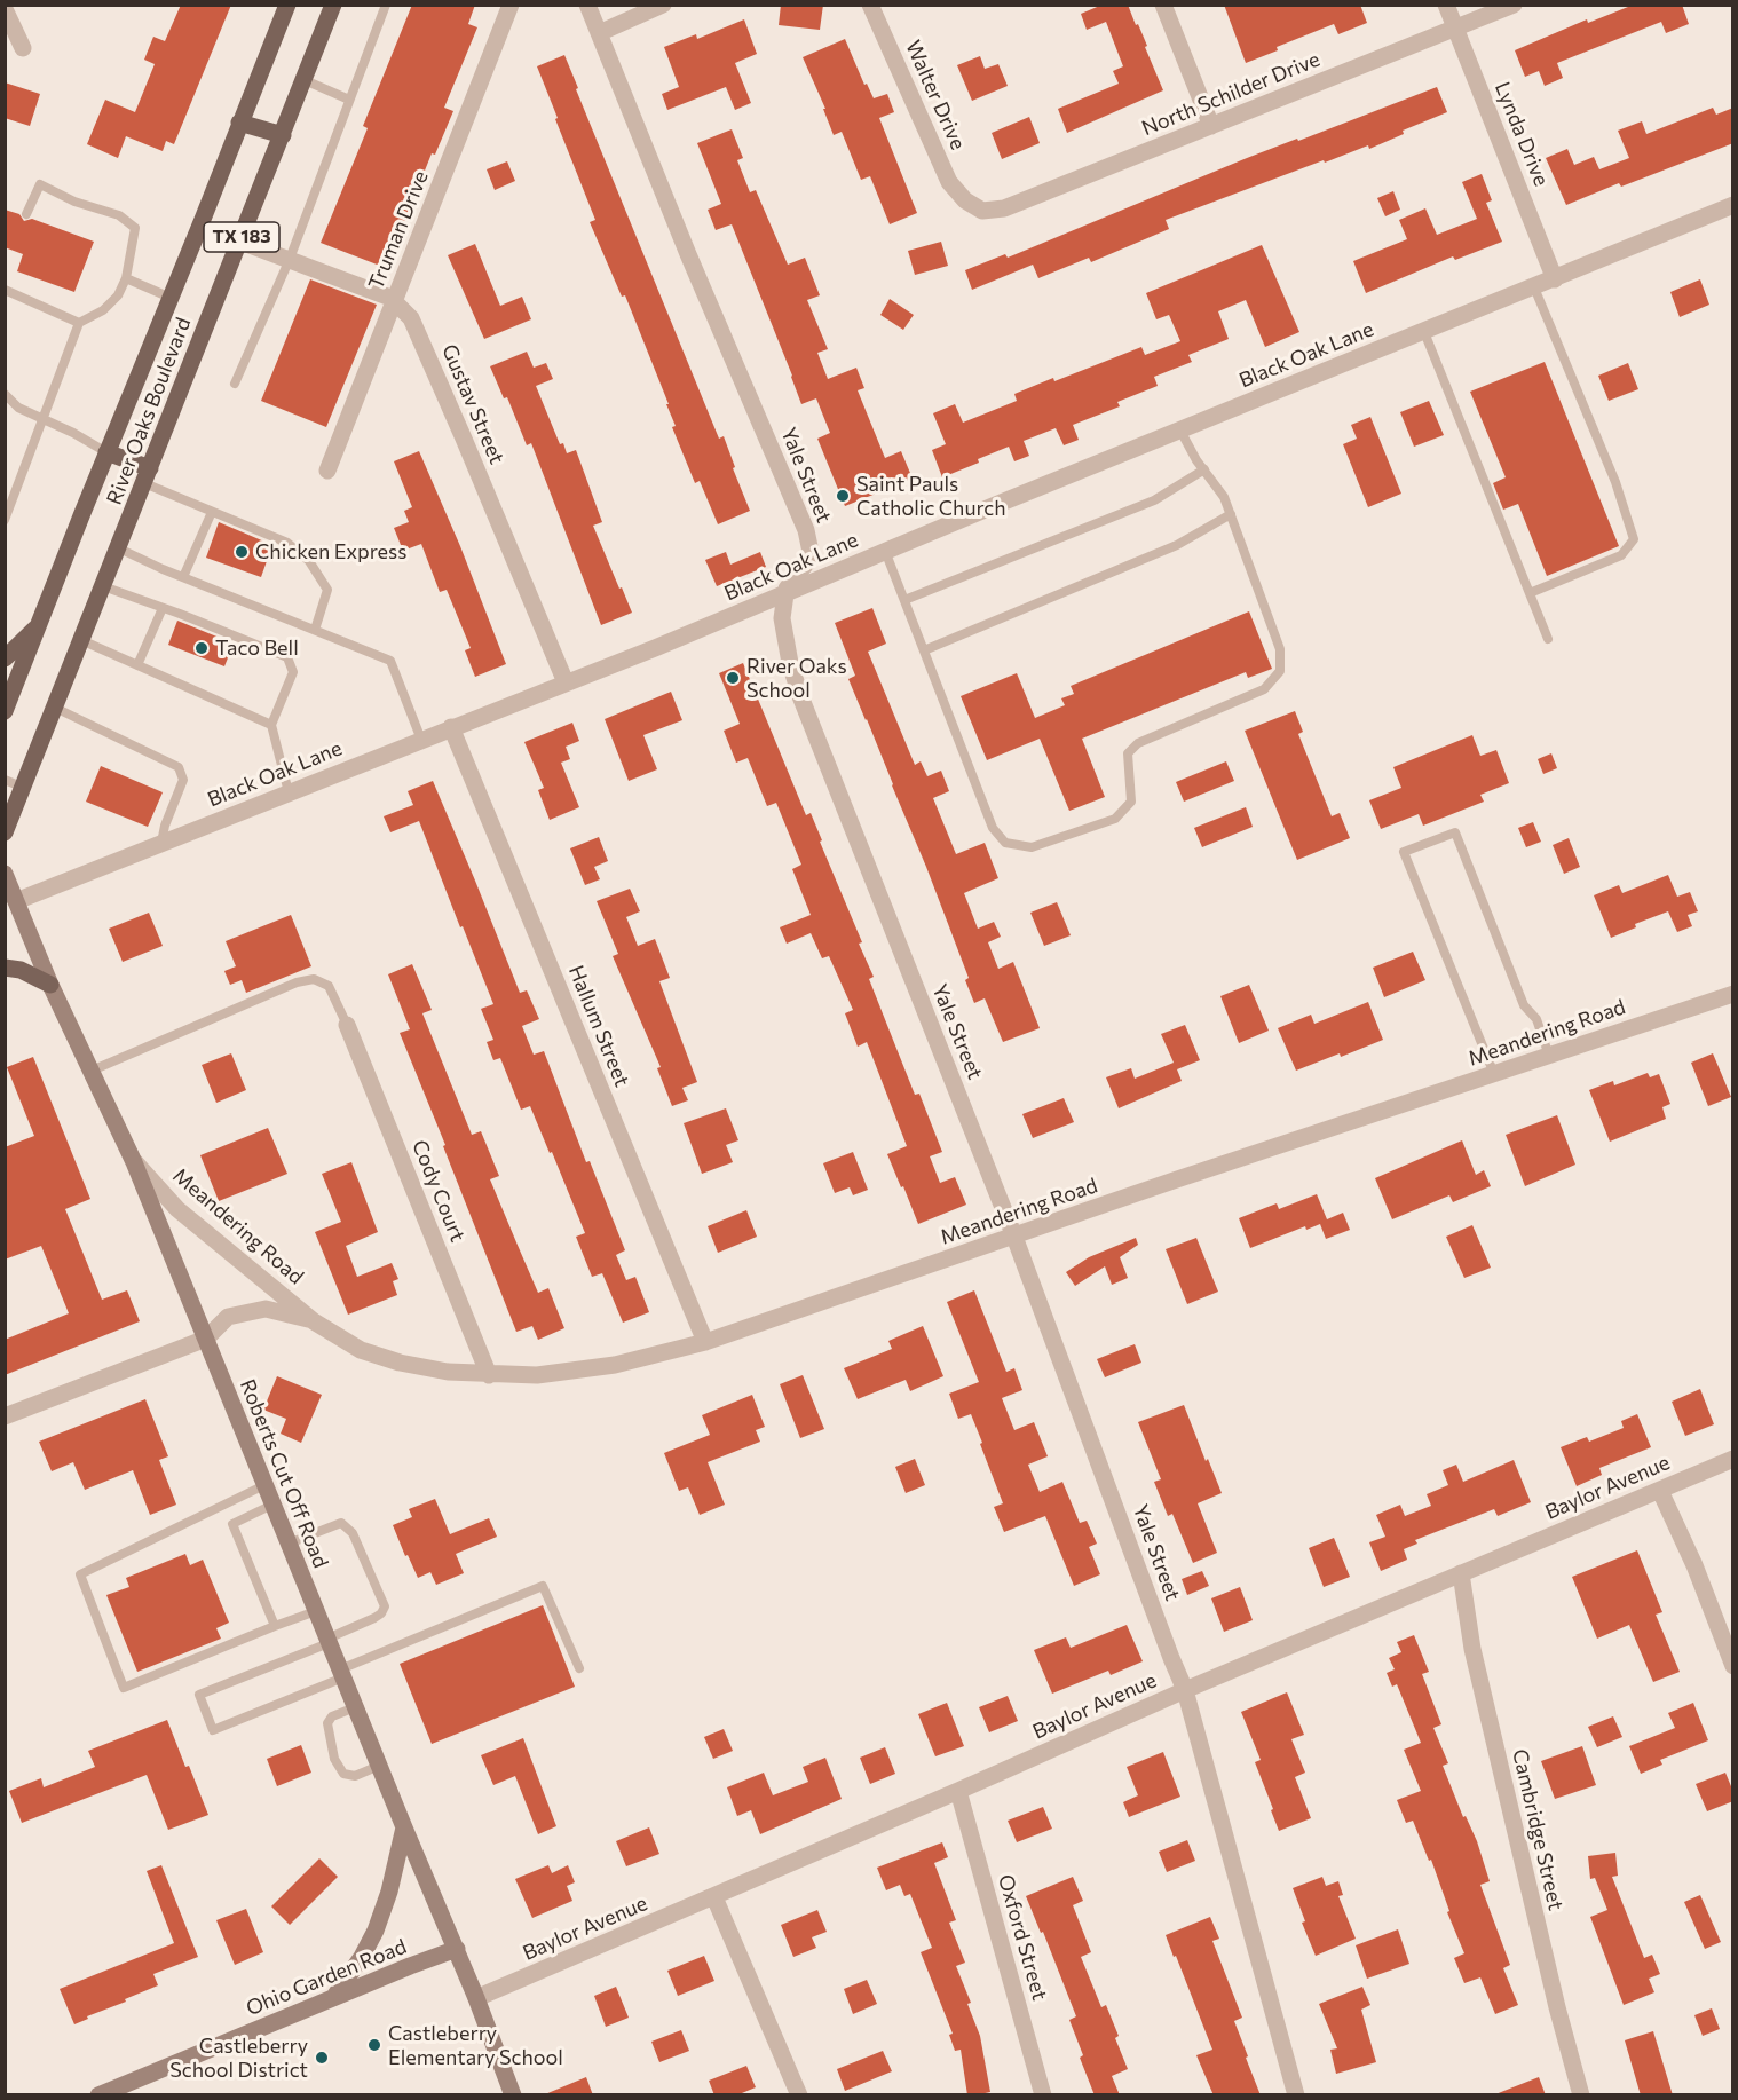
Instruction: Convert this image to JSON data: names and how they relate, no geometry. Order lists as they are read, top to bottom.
{
  "streets": {
    "main road": ["TX 183", "River Oaks Boulevard"],
    "street": [
      "North Schilder Drive",
      "Walter Drive",
      "Lynda Drive",
      "Truman Drive",
      "Black Oak Lane",
      "Gustav Street",
      "Yale Street",
      "Hallum Street",
      "Meandering Road",
      "Cody Court",
      "Roberts Cut Off Road",
      "Baylor Avenue",
      "Cambridge Street",
      "Oxford Street",
      "Ohio Garden Road"
    ]
  },
  "crossings": [
    ["North Schilder Drive", "Walter Drive"],
    ["North Schilder Drive", "Lynda Drive"],
    ["Lynda Drive", "Black Oak Lane"],
    ["Truman Drive", "Gustav Street"],
    ["Black Oak Lane", "Gustav Street"],
    ["Black Oak Lane", "Yale Street"],
    ["Black Oak Lane", "Hallum Street"],
    ["Black Oak Lane", "Roberts Cut Off Road"],
    ["Gustav Street", "River Oaks Boulevard"],
    ["Yale Street", "Meandering Road"],
    ["Yale Street", "Baylor Avenue"],
    ["Hallum Street", "Meandering Road"],
    ["Meandering Road", "Cody Court"],
    ["Meandering Road", "Roberts Cut Off Road"],
    ["Roberts Cut Off Road", "Baylor Avenue"],
    ["Roberts Cut Off Road", "Ohio Garden Road"],
    ["Baylor Avenue", "Cambridge Street"],
    ["Baylor Avenue", "Oxford Street"]
  ],
  "places": [
    "Saint Pauls Catholic Church",
    "Chicken Express",
    "Taco Bell",
    "River Oaks School",
    "Castleberry Elementary School",
    "Castleberry School District"
  ]
}
